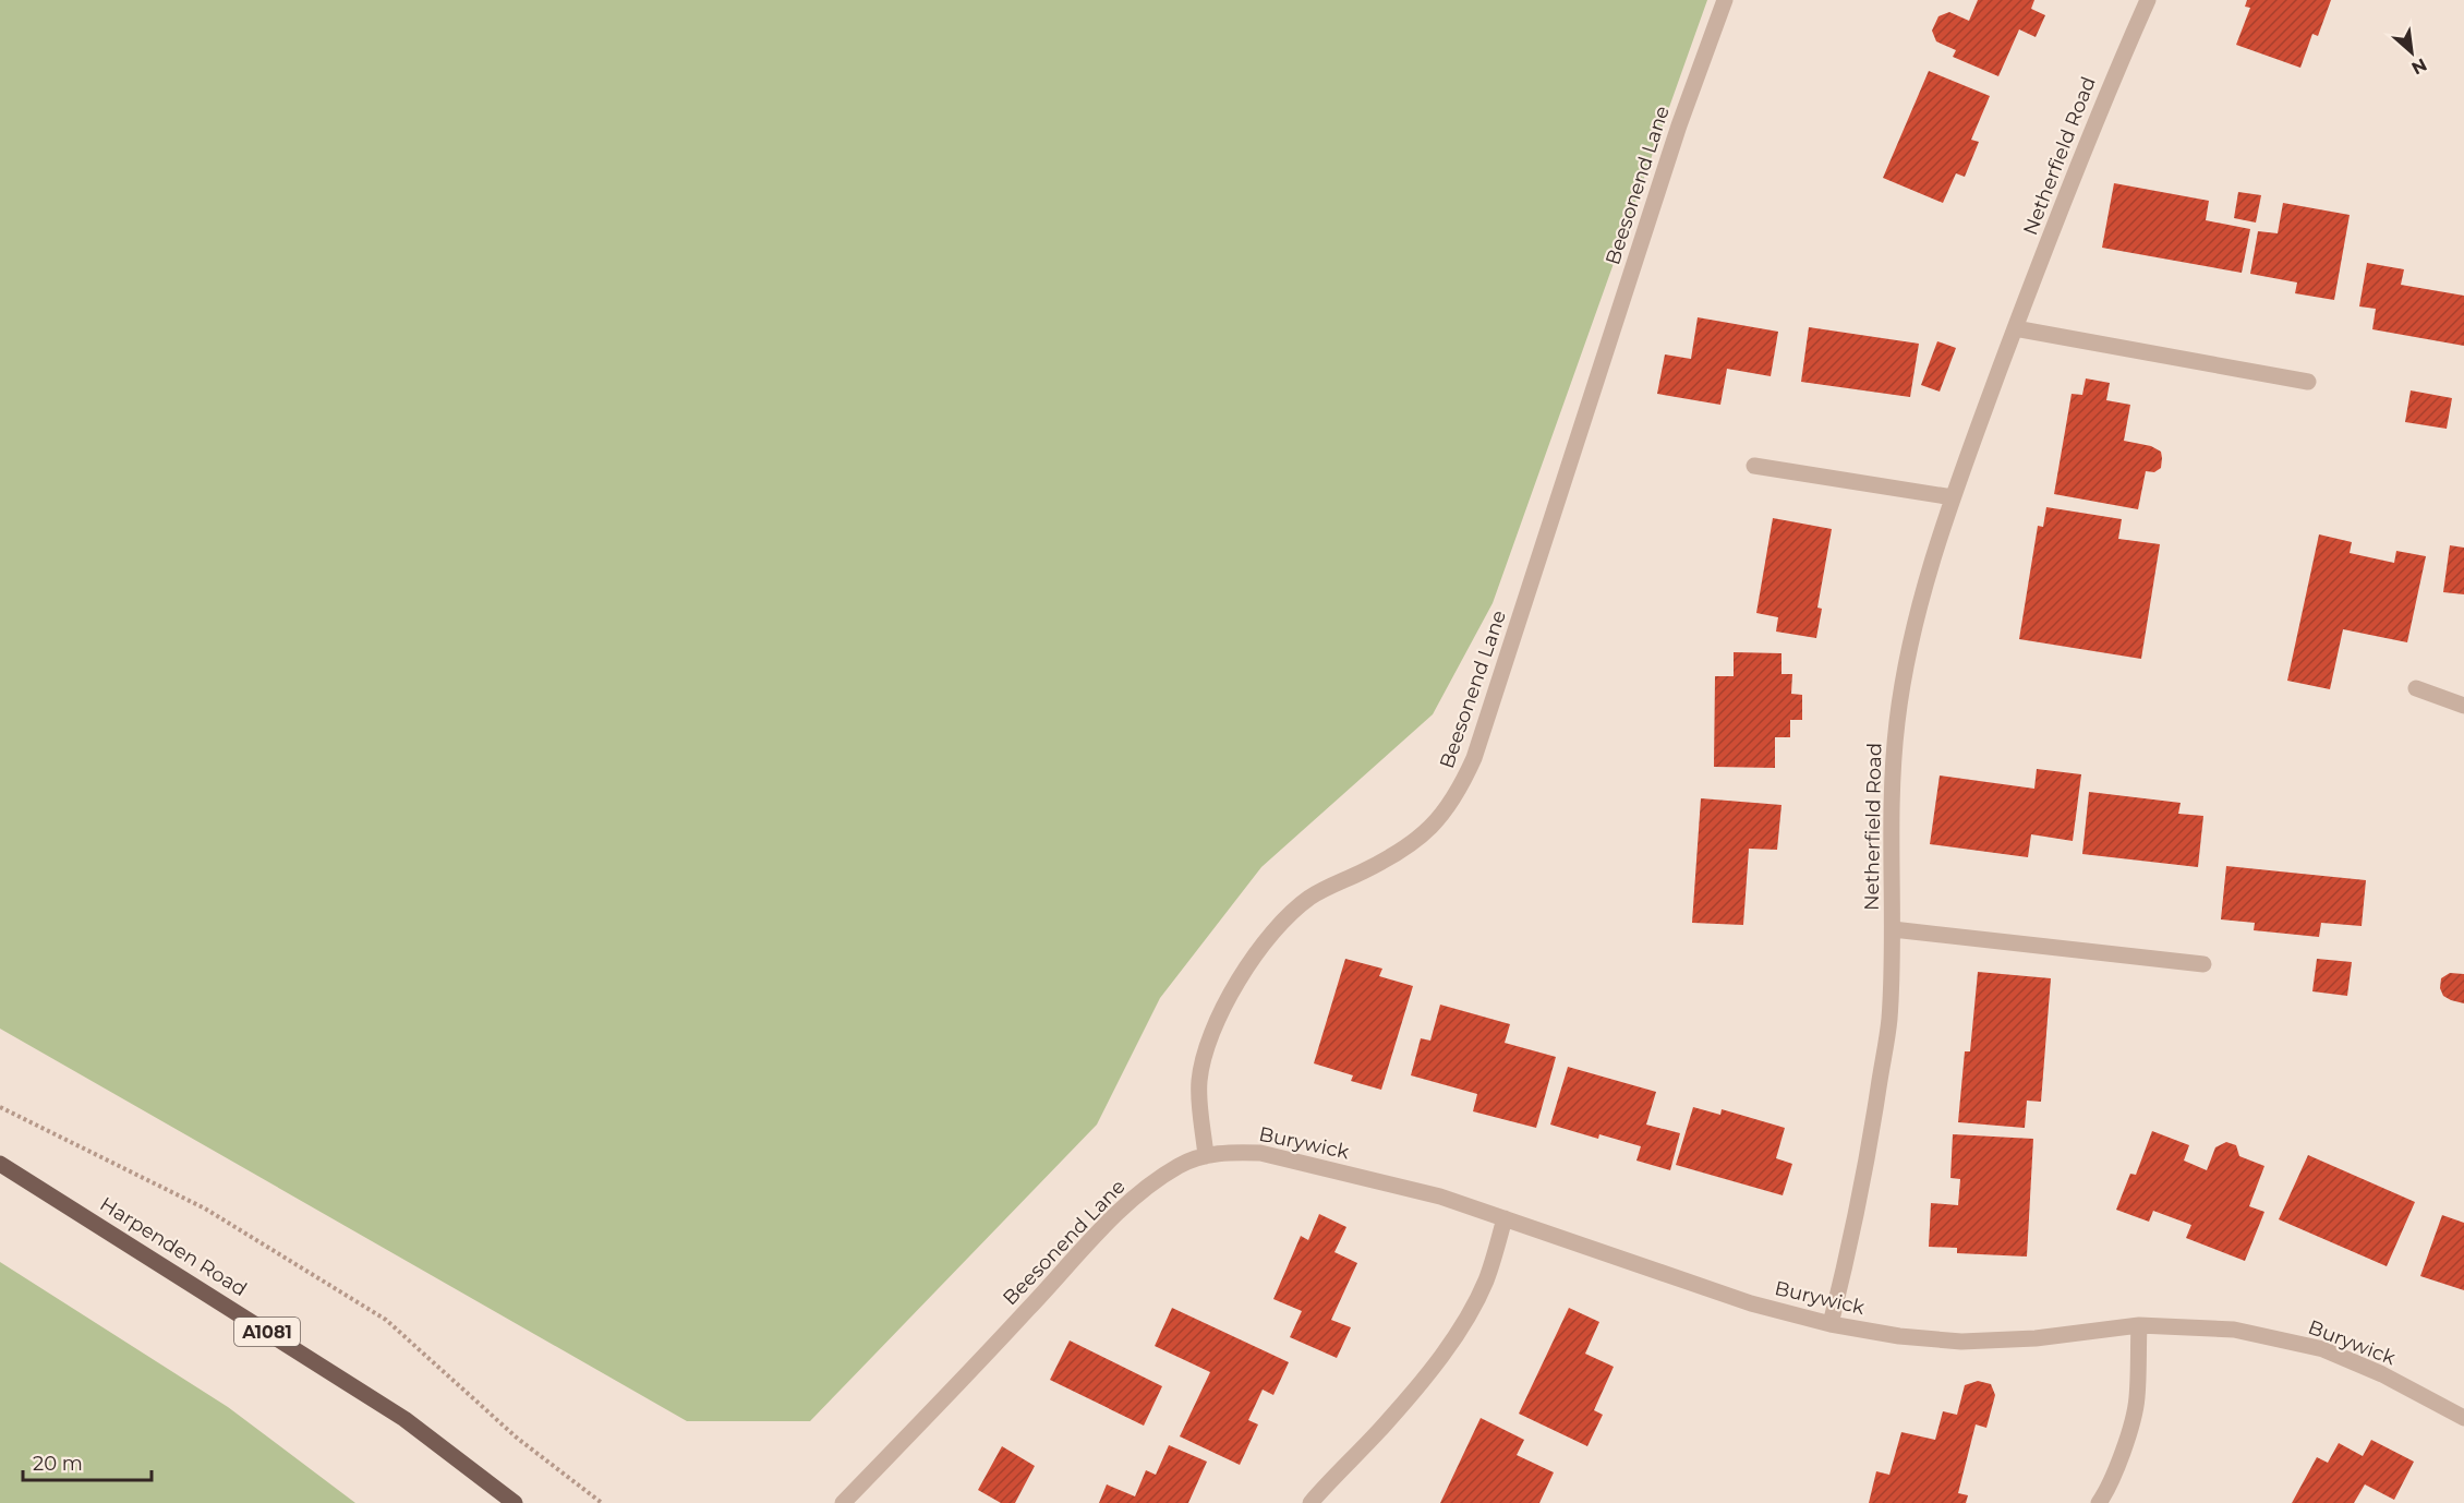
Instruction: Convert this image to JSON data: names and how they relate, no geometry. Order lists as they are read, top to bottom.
{
  "streets": {
    "main road": ["Harpenden Road", "A1081"],
    "street": ["Netherfield Road", "Beesonend Lane", "Burywick"]
  },
  "crossings": [
    ["Netherfield Road", "Burywick"],
    ["Beesonend Lane", "Burywick"]
  ],
  "scale_bar": "20 m",
  "north": "bottom right"
}
